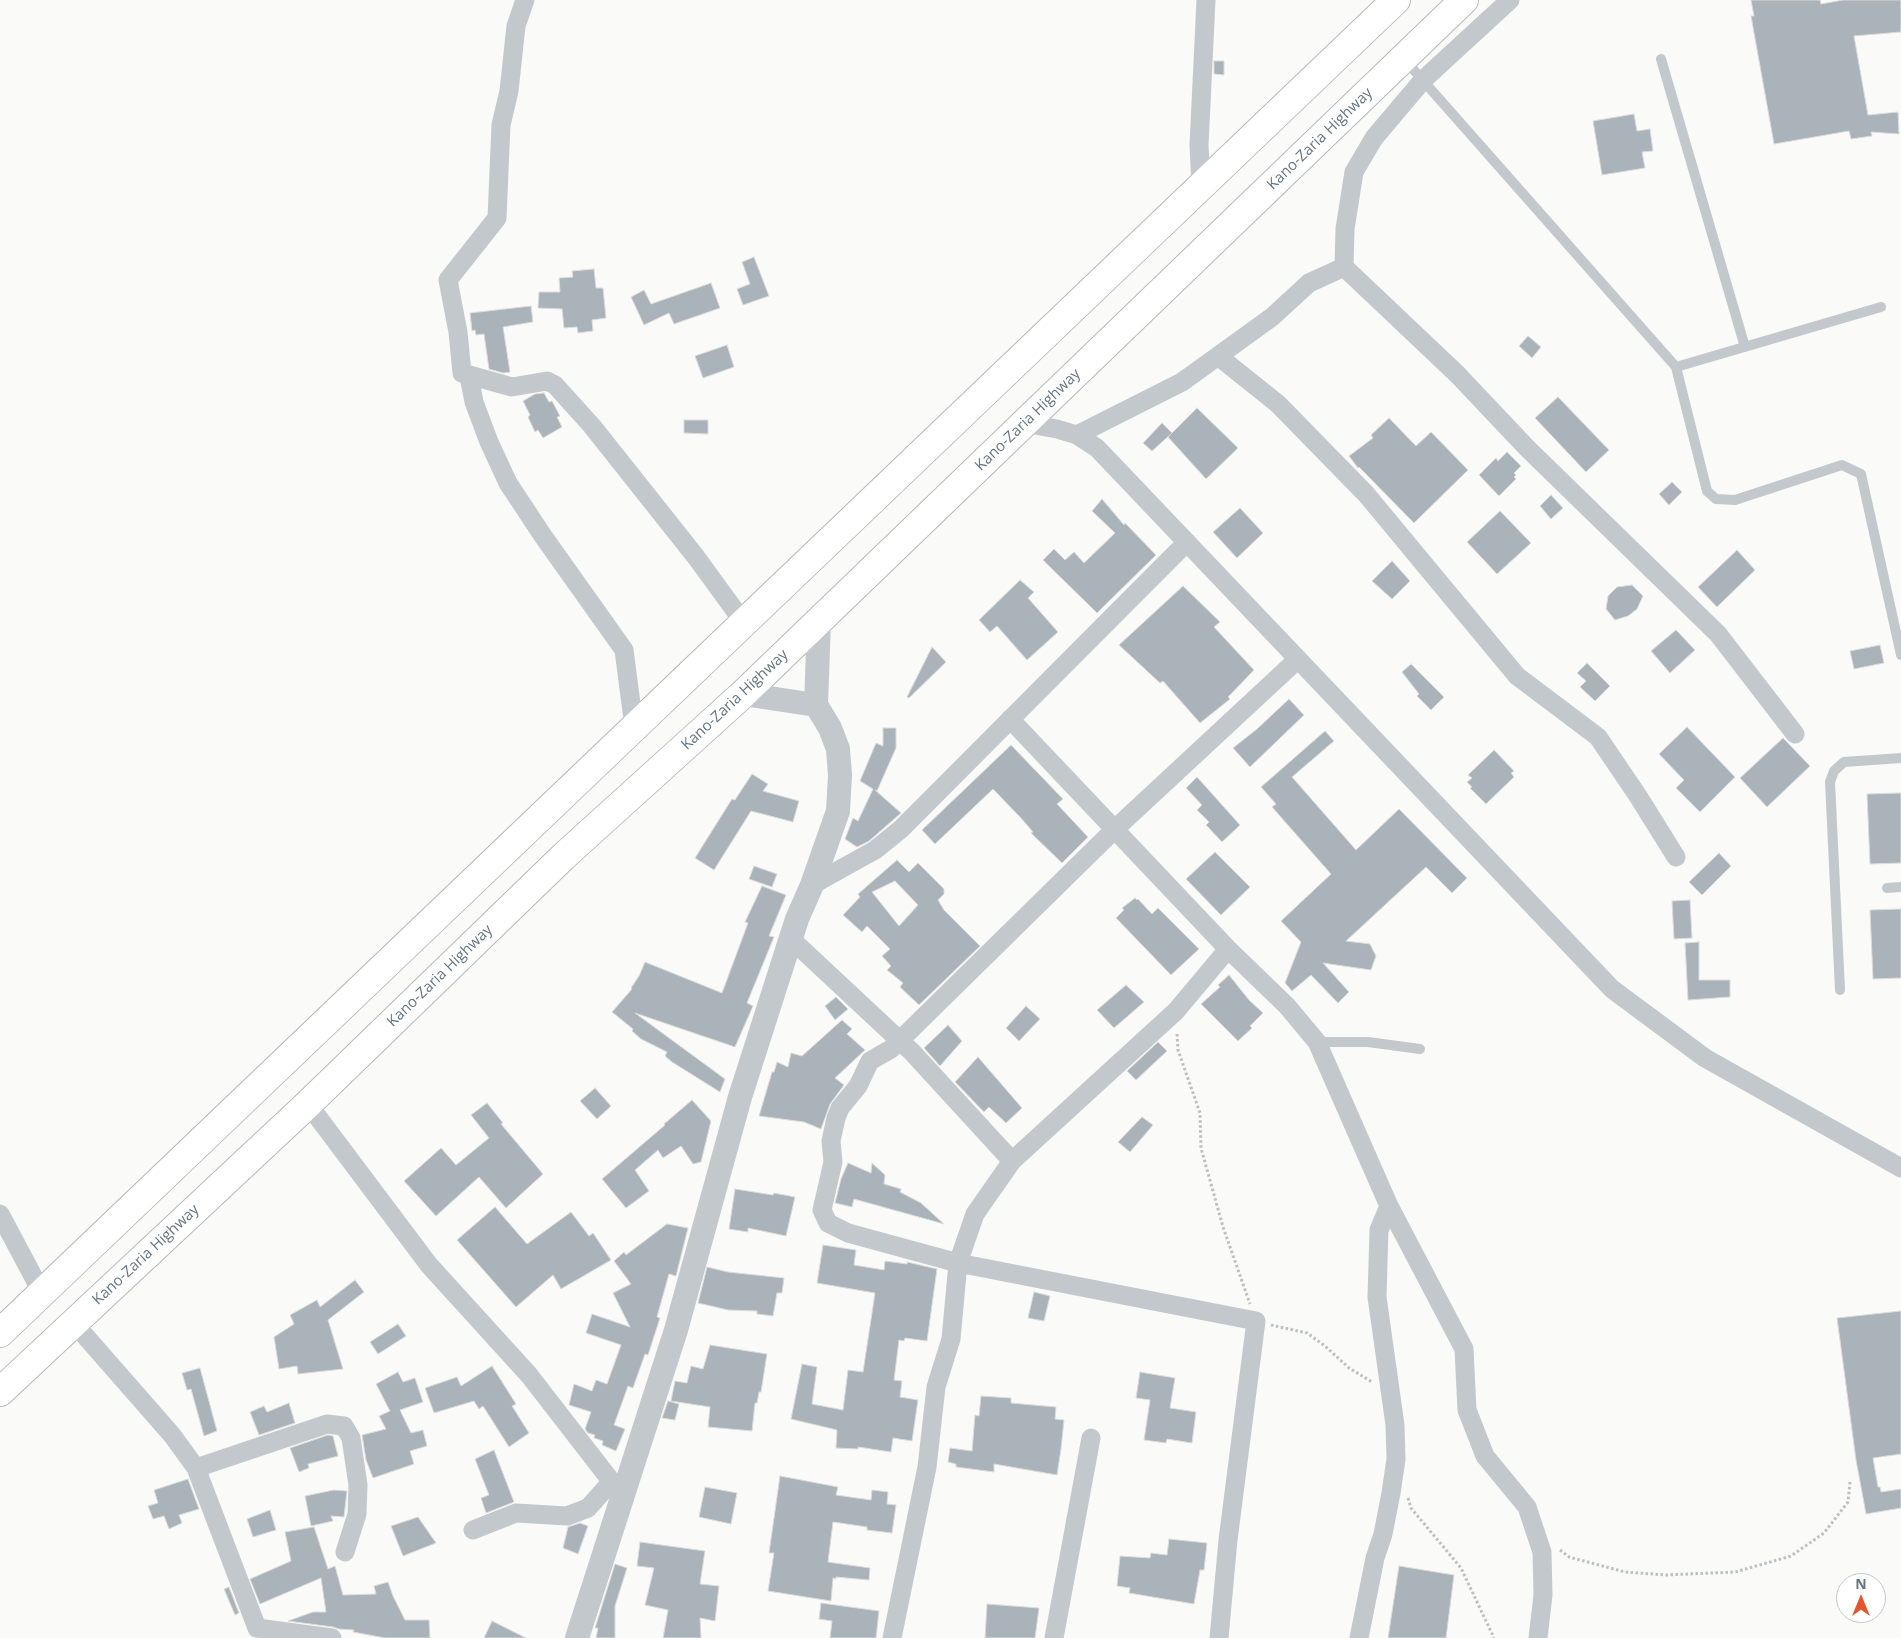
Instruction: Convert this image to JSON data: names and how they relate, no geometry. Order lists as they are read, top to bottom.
{
  "streets": {
    "highway": ["Kano-Zaria Highway"]
  },
  "north": "top"
}
